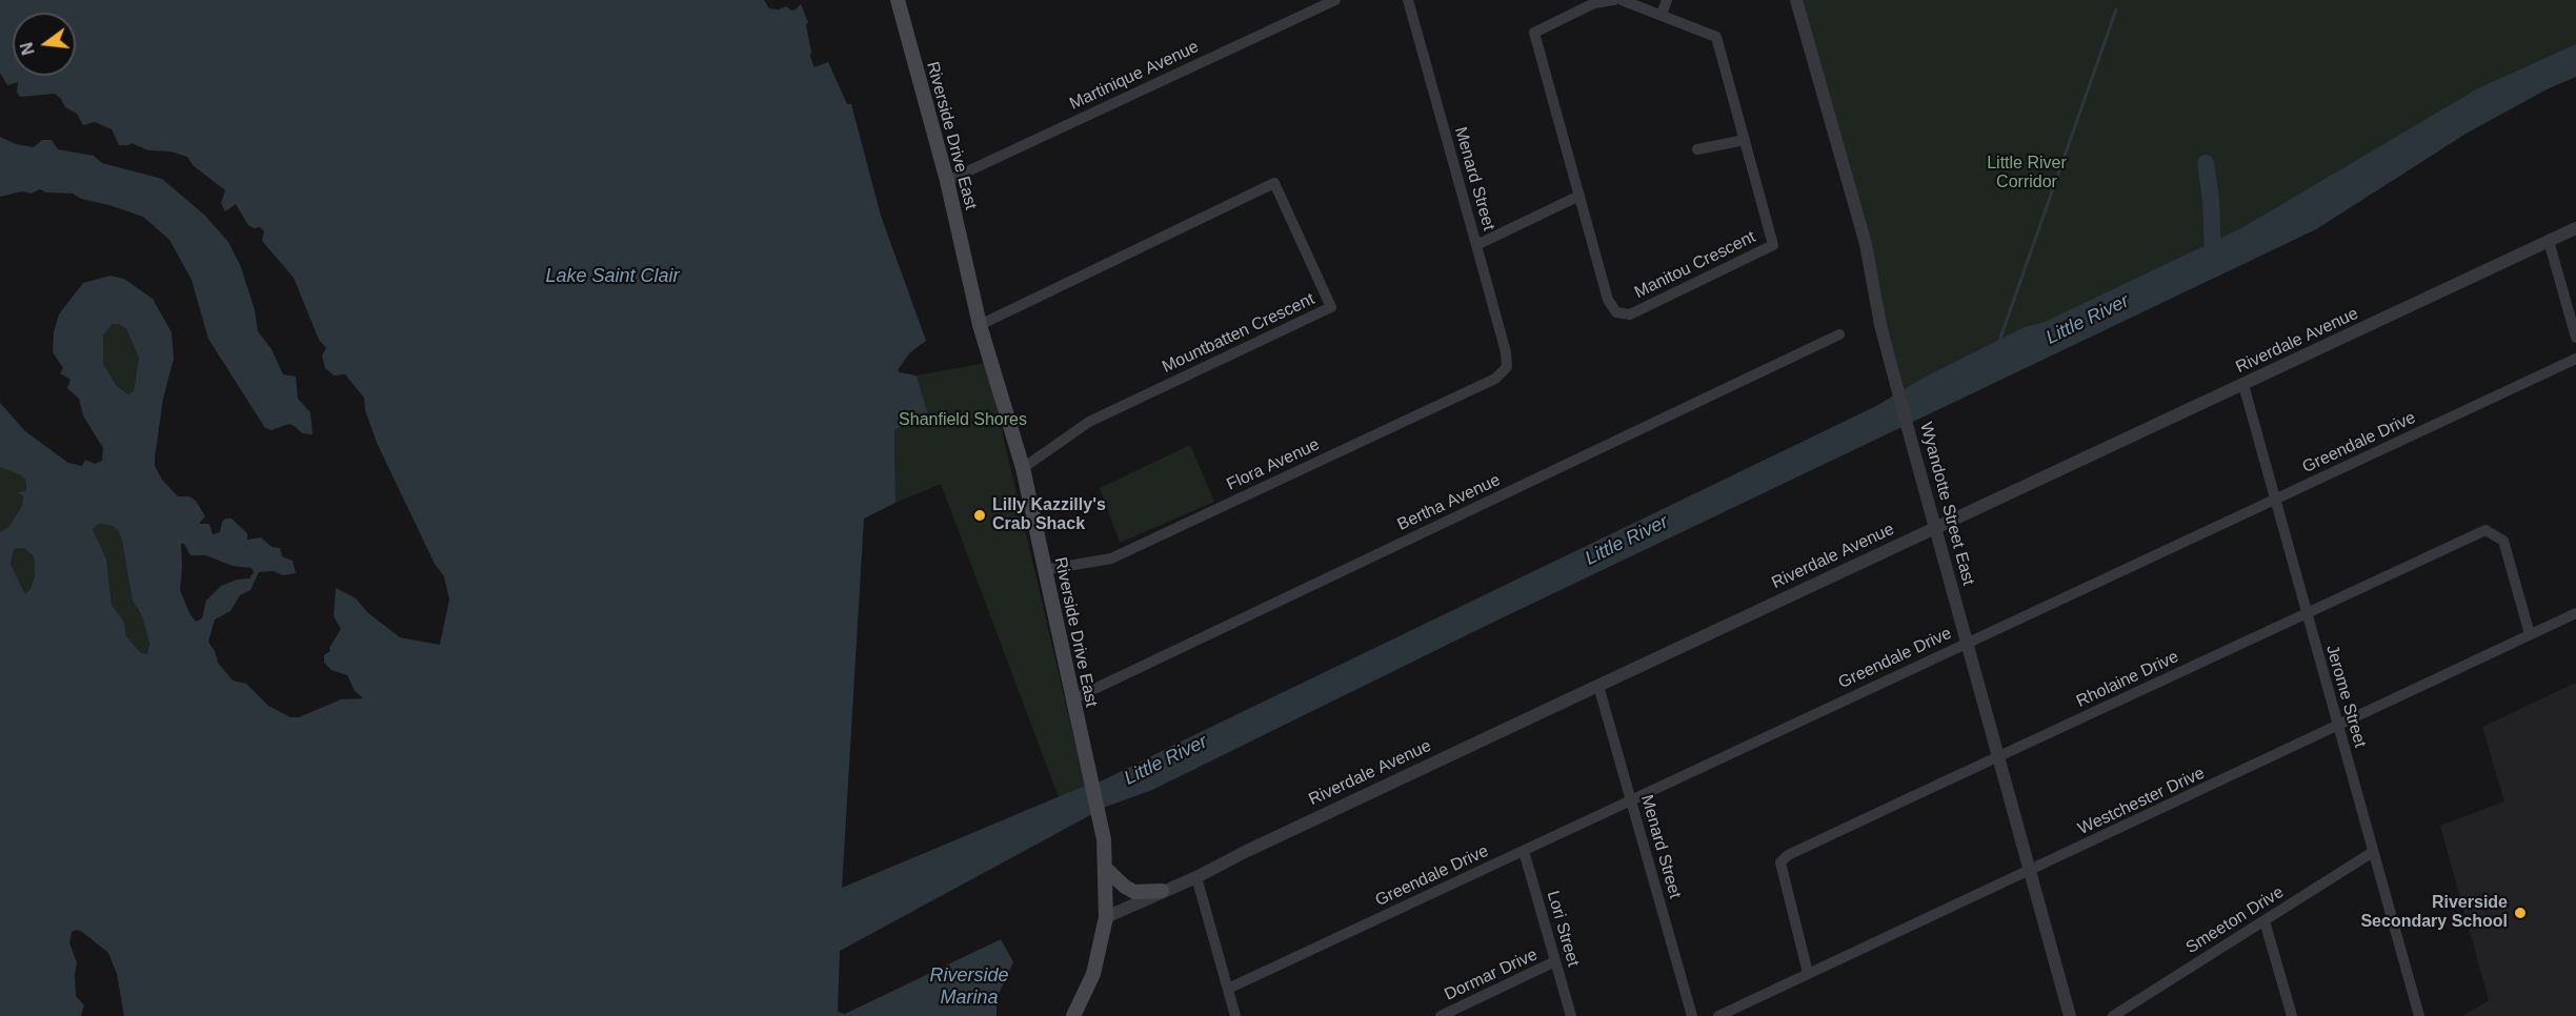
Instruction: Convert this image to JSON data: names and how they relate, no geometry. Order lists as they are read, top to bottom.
{
  "streets": {
    "main road": ["Riverside Drive East"],
    "street": [
      "Martinique Avenue",
      "Menard Street",
      "Manitou Crescent",
      "Mountbatten Crescent",
      "Riverdale Avenue",
      "Greendale Drive",
      "Flora Avenue",
      "Bertha Avenue",
      "Wyandotte Street East",
      "Rholaine Drive",
      "Jerome Street",
      "Westchester Drive",
      "Smeeton Drive",
      "Lori Street",
      "Dormar Drive"
    ]
  },
  "crossings": [
    ["Martinique Avenue", "Riverside Drive East"],
    ["Riverside Drive East", "Mountbatten Crescent"],
    ["Riverside Drive East", "Riverdale Avenue"],
    ["Riverside Drive East", "Flora Avenue"],
    ["Riverside Drive East", "Bertha Avenue"],
    ["Menard Street", "Riverdale Avenue"],
    ["Menard Street", "Greendale Drive"],
    ["Menard Street", "Flora Avenue"],
    ["Riverdale Avenue", "Wyandotte Street East"],
    ["Riverdale Avenue", "Jerome Street"],
    ["Greendale Drive", "Wyandotte Street East"],
    ["Greendale Drive", "Jerome Street"],
    ["Greendale Drive", "Lori Street"],
    ["Wyandotte Street East", "Rholaine Drive"],
    ["Wyandotte Street East", "Westchester Drive"],
    ["Rholaine Drive", "Jerome Street"],
    ["Rholaine Drive", "Westchester Drive"],
    ["Jerome Street", "Westchester Drive"],
    ["Jerome Street", "Smeeton Drive"],
    ["Lori Street", "Dormar Drive"]
  ],
  "water": ["Lake Saint Clair", "Little River", "Riverside Marina"],
  "parks": ["Little River Corridor", "Shanfield Shores"],
  "places": ["Lilly Kazzilly's Crab Shack", "Riverside Secondary School"],
  "north": "left"
}
